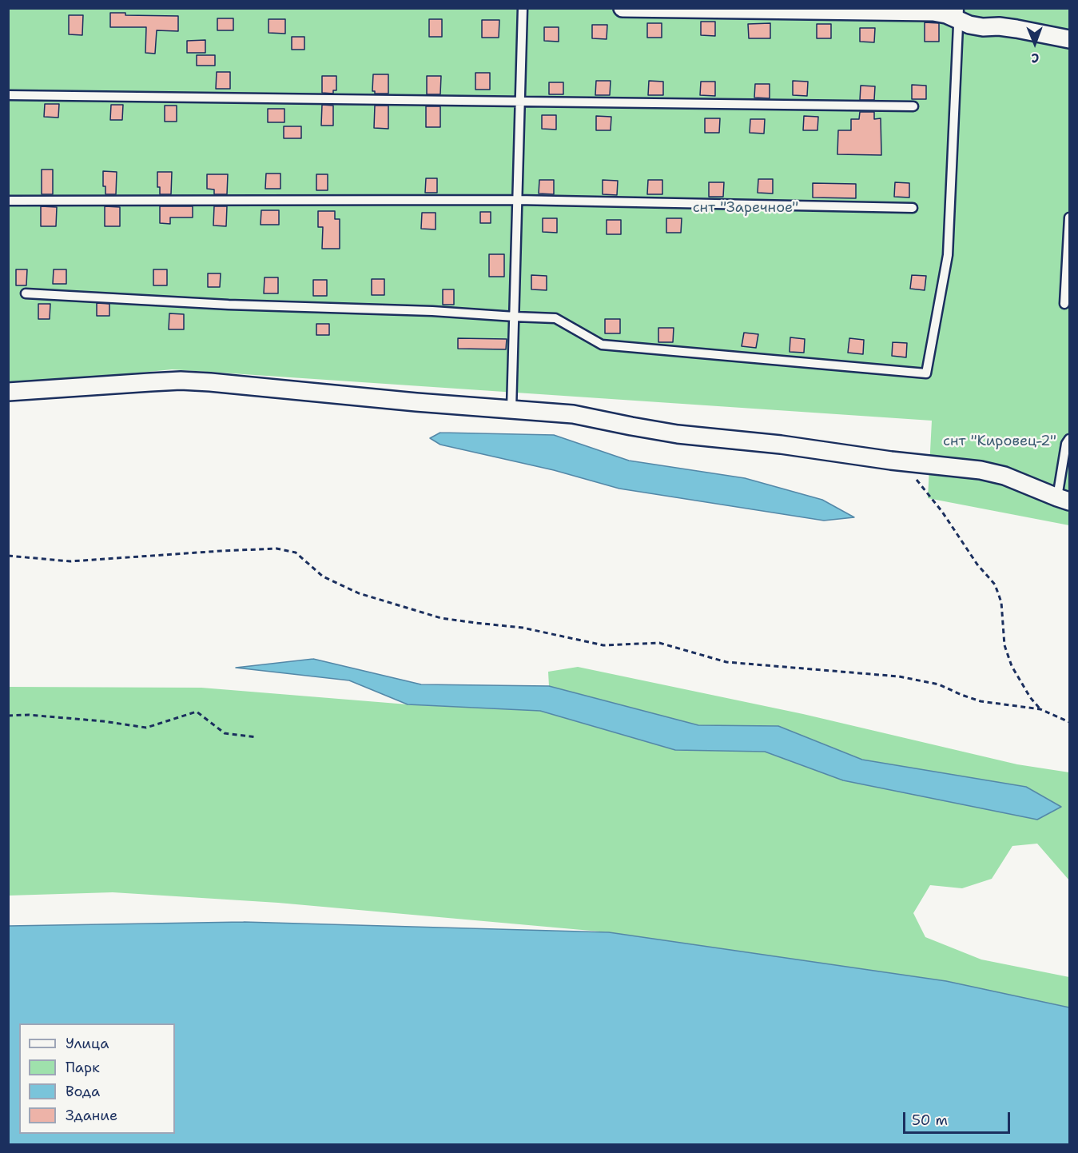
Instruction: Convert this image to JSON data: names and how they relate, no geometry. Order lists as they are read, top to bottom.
{
  "parks": ["снт \"Заречное\"", "снт \"Кировец-2\""],
  "legend": [
    "Улица",
    "Парк",
    "Вода",
    "Здание"
  ],
  "scale_bar": "50 m",
  "north": "bottom"
}
